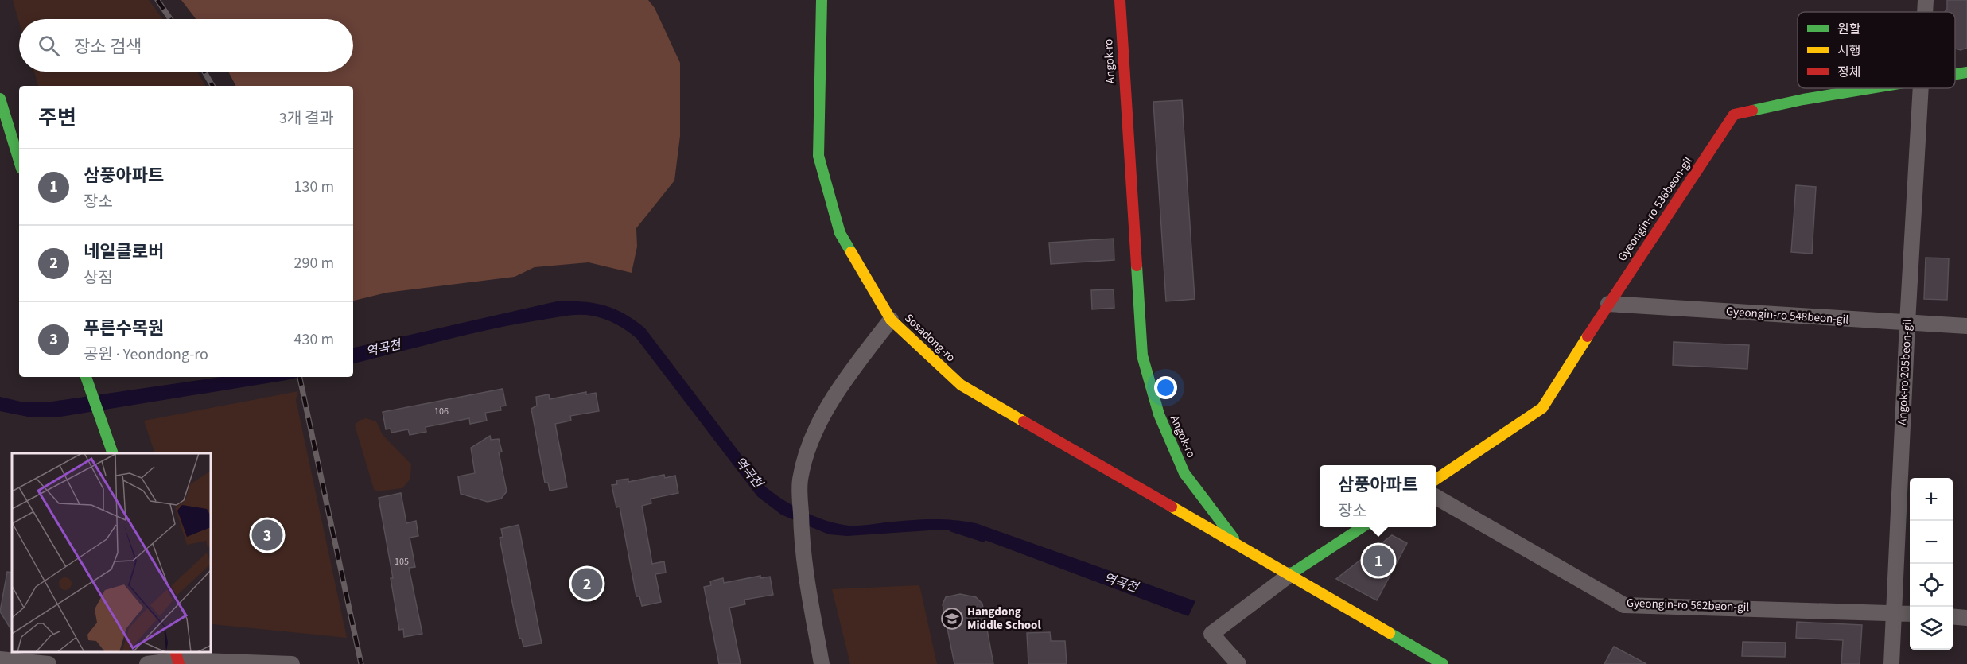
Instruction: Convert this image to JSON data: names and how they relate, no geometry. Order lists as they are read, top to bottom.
{
  "streets": {
    "street": [
      "Angok-ro",
      "Gyeongin-ro 536beon-gil",
      "Gyeongin-ro 548beon-gil",
      "Sosadong-ro",
      "Angok-ro 205beon-gil",
      "Gyeongin-ro 562beon-gil"
    ]
  },
  "crossings": [
    ["Angok-ro", "Sosadong-ro"],
    ["Gyeongin-ro 536beon-gil", "Gyeongin-ro 548beon-gil"],
    ["Gyeongin-ro 548beon-gil", "Angok-ro 205beon-gil"],
    ["Angok-ro 205beon-gil", "Gyeongin-ro 562beon-gil"]
  ],
  "water": ["역곡천"],
  "places": {
    "school or university": ["Hangdong Middle School"]
  },
  "house_numbers": ["106", "105"],
  "legend": ["원활", "서행", "정체"],
  "page": {
    "search": "장소 검색",
    "heading": ["주변", "3개 결과"],
    "list": [
      {
        "mark": "1",
        "name": "삼풍아파트",
        "note": "장소",
        "value": "130 m"
      },
      {
        "mark": "2",
        "name": "네일클로버",
        "note": "상점",
        "value": "290 m"
      },
      {
        "mark": "3",
        "name": "푸른수목원",
        "note": "공원 · Yeondong-ro",
        "value": "430 m"
      }
    ],
    "popup": ["삼풍아파트", "장소"],
    "map_buttons": ["+", "−"],
    "pins": ["3", "1", "2"]
  }
}
